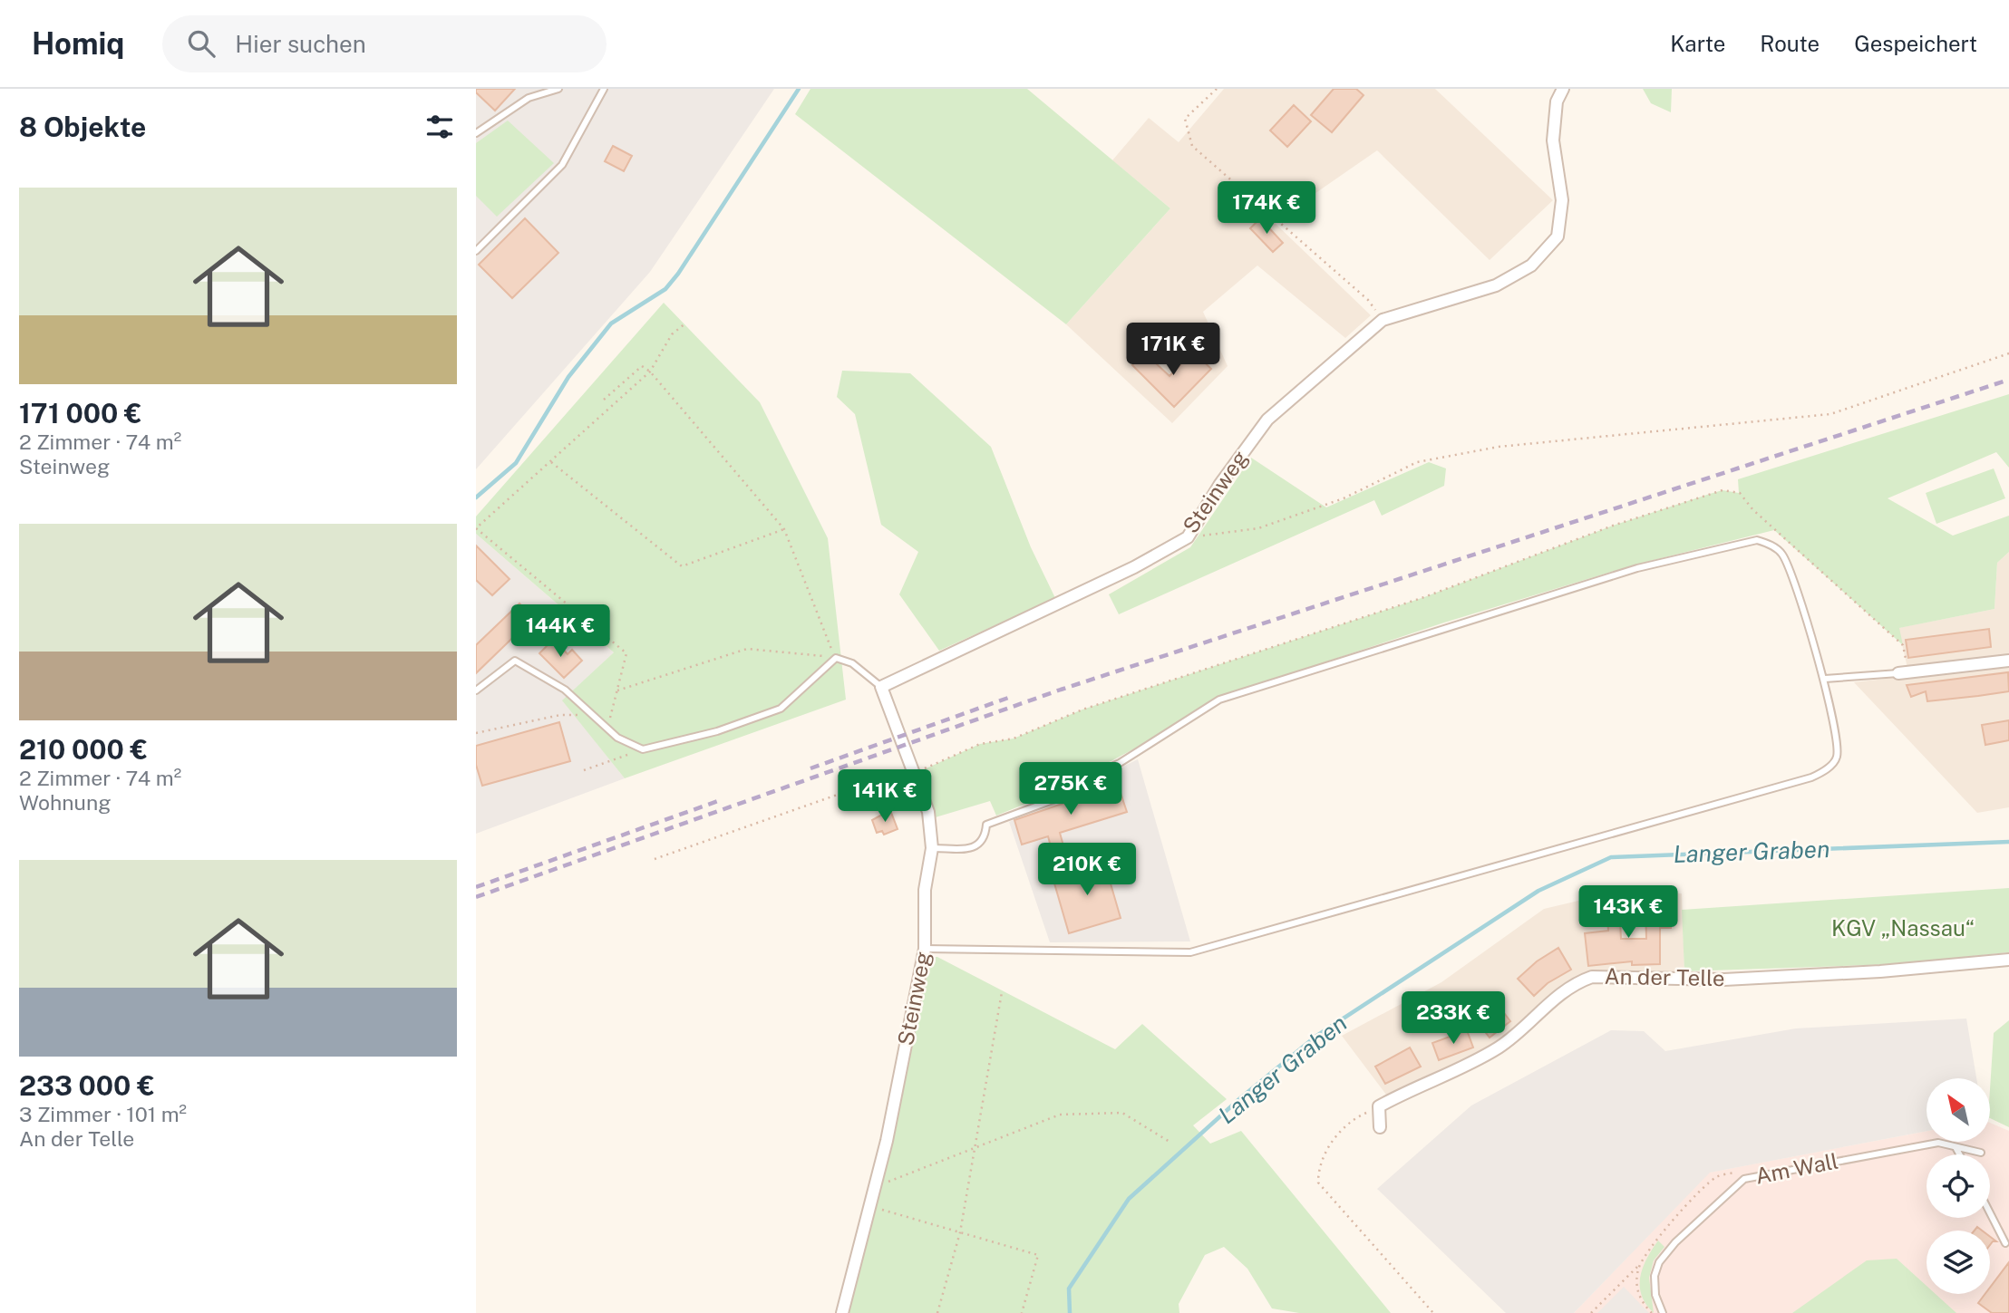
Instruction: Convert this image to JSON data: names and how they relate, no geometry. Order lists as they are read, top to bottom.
{
  "streets": {
    "street": ["Steinweg", "An der Telle"],
    "lane": ["Am Wall"]
  },
  "water": ["Langer Graben"],
  "parks": ["KGV „Nassau“"],
  "north": "top left",
  "page": {
    "header": "Homiq",
    "search": "Hier suchen",
    "nav": ["Karte", "Route", "Gespeichert"],
    "heading": "8 Objekte",
    "list": [
      {
        "name": "171 000 €",
        "note": "2 Zimmer · 74 m² · Steinweg"
      },
      {
        "name": "210 000 €",
        "note": "2 Zimmer · 74 m² · Wohnung"
      },
      {
        "name": "233 000 €",
        "note": "3 Zimmer · 101 m² · An der Telle"
      }
    ],
    "price": [
      "174K €",
      "171K €",
      "144K €",
      "275K €",
      "141K €",
      "210K €",
      "143K €",
      "233K €"
    ]
  }
}
